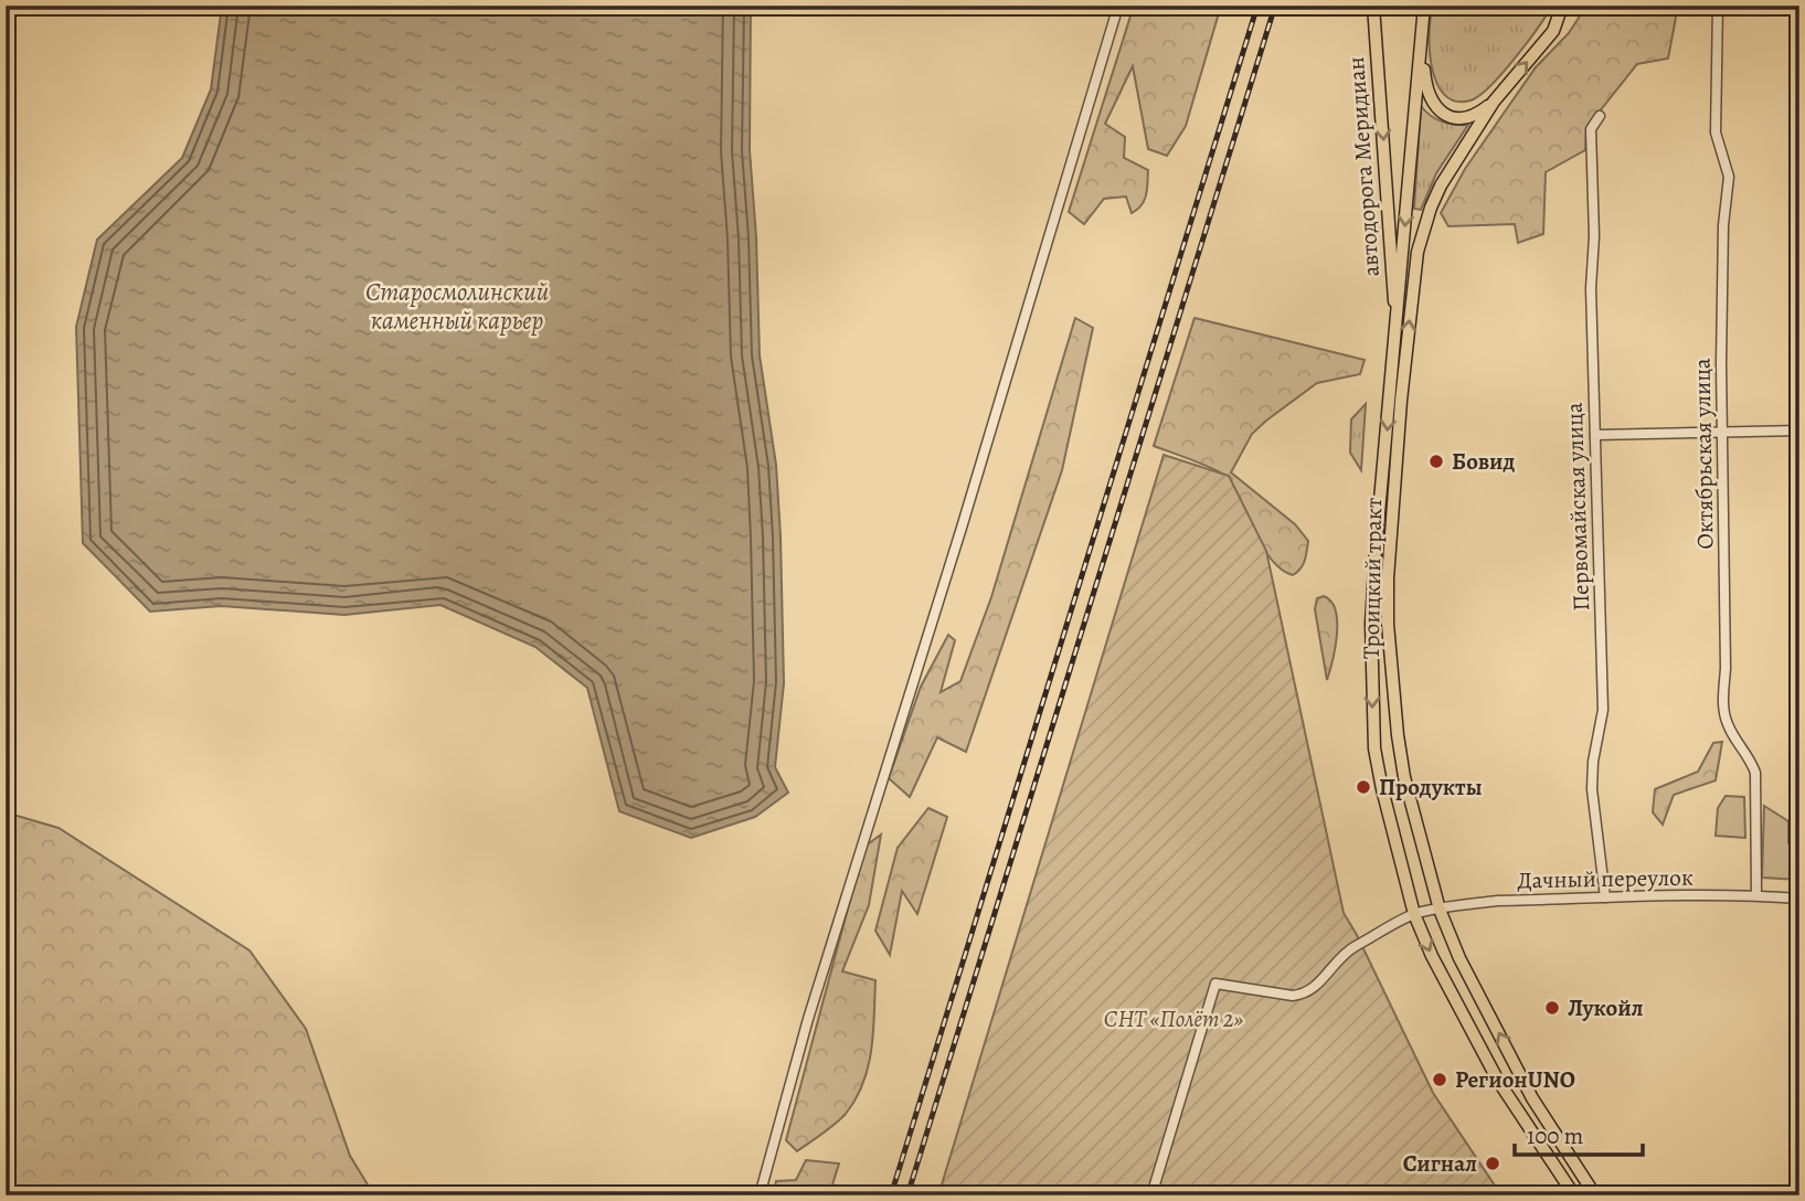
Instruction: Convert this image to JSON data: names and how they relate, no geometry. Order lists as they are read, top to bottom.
{
  "streets": {
    "main road": ["автодорога Меридиан", "Троицкий тракт"],
    "street": ["Октябрьская улица", "Первомайская улица", "Дачный переулок"]
  },
  "crossings": [
    ["автодорога Меридиан", "Троицкий тракт"],
    ["Октябрьская улица", "Дачный переулок"],
    ["Первомайская улица", "Дачный переулок"],
    ["Троицкий тракт", "Дачный переулок"]
  ],
  "one_way": ["автодорога Меридиан"],
  "water": ["Старосмолинский каменный карьер"],
  "parks": ["СНТ «Полёт 2»"],
  "places": [
    "Бовид",
    "Продукты",
    "Лукойл",
    "РегионUNO",
    "Сигнал"
  ],
  "scale_bar": "100 m"
}
